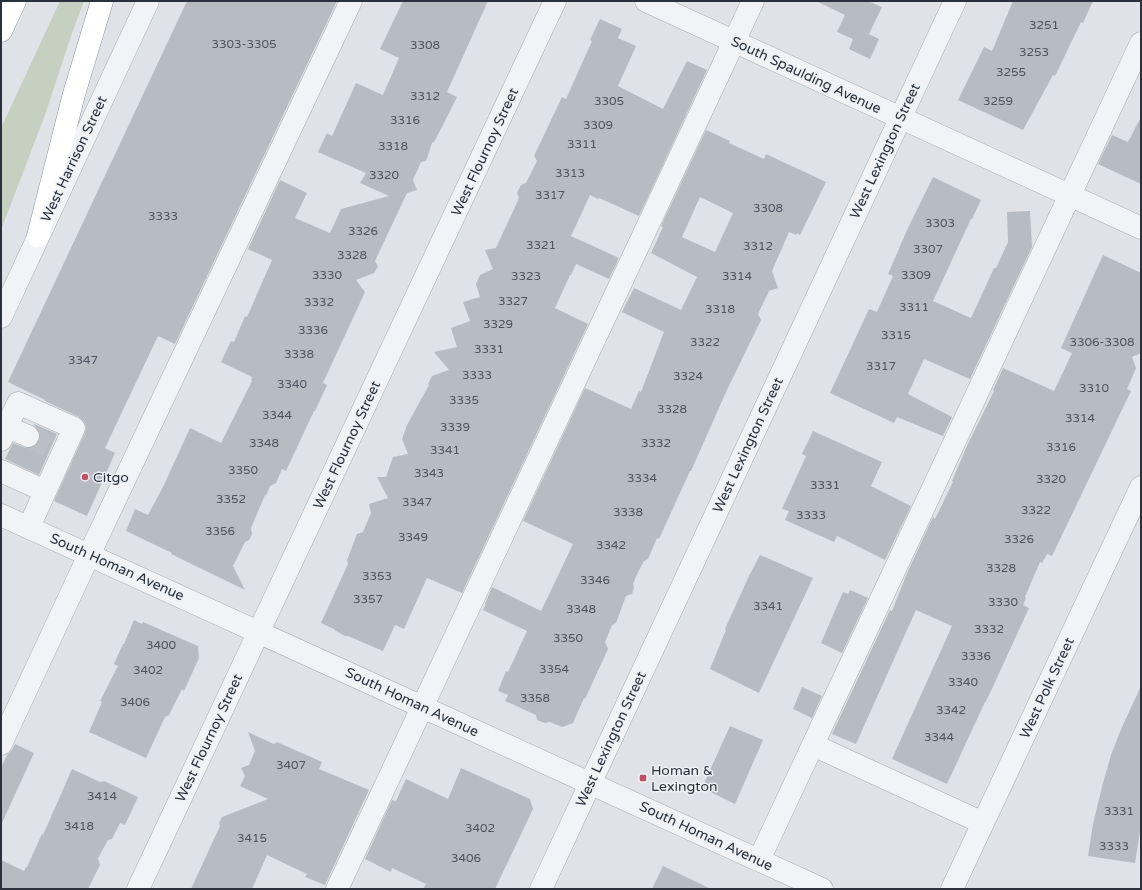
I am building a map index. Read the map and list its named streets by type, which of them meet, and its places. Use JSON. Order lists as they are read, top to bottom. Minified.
{"streets":{"street":["South Spaulding Avenue","West Lexington Street","West Flournoy Street","West Harrison Street","South Homan Avenue","West Polk Street"]},"crossings":[["South Spaulding Avenue","West Lexington Street"],["West Lexington Street","South Homan Avenue"],["West Flournoy Street","South Homan Avenue"]],"places":{"other":["Citgo"],"transit":["Homan & Lexington"]},"house_numbers":["3251","3303-3305","3308","3253","3255","3312","3305","3259","3316","3309","3311","3318","3313","3320","3317","3308","3333","3303","3326","3321","3312","3307","3328","3330","3309","3323","3314","3327","3332","3311","3318","3329","3336","3315","3322","3306-3308","3331","3338","3347","3317","3333","3324","3340","3310","3335","3328","3344","3314","3339","3348","3332","3316","3341","3350","3343","3334","3320","3331","3352","3347","3322","3338","3333","3356","3349","3326","3342","3328","3353","3346","3357","3330","3341","3348","3332","3350","3400","3336","3354","3402","3340","3358","3406","3342","3344","3407","3414","3331","3418","3402","3415","3333","3406"]}
